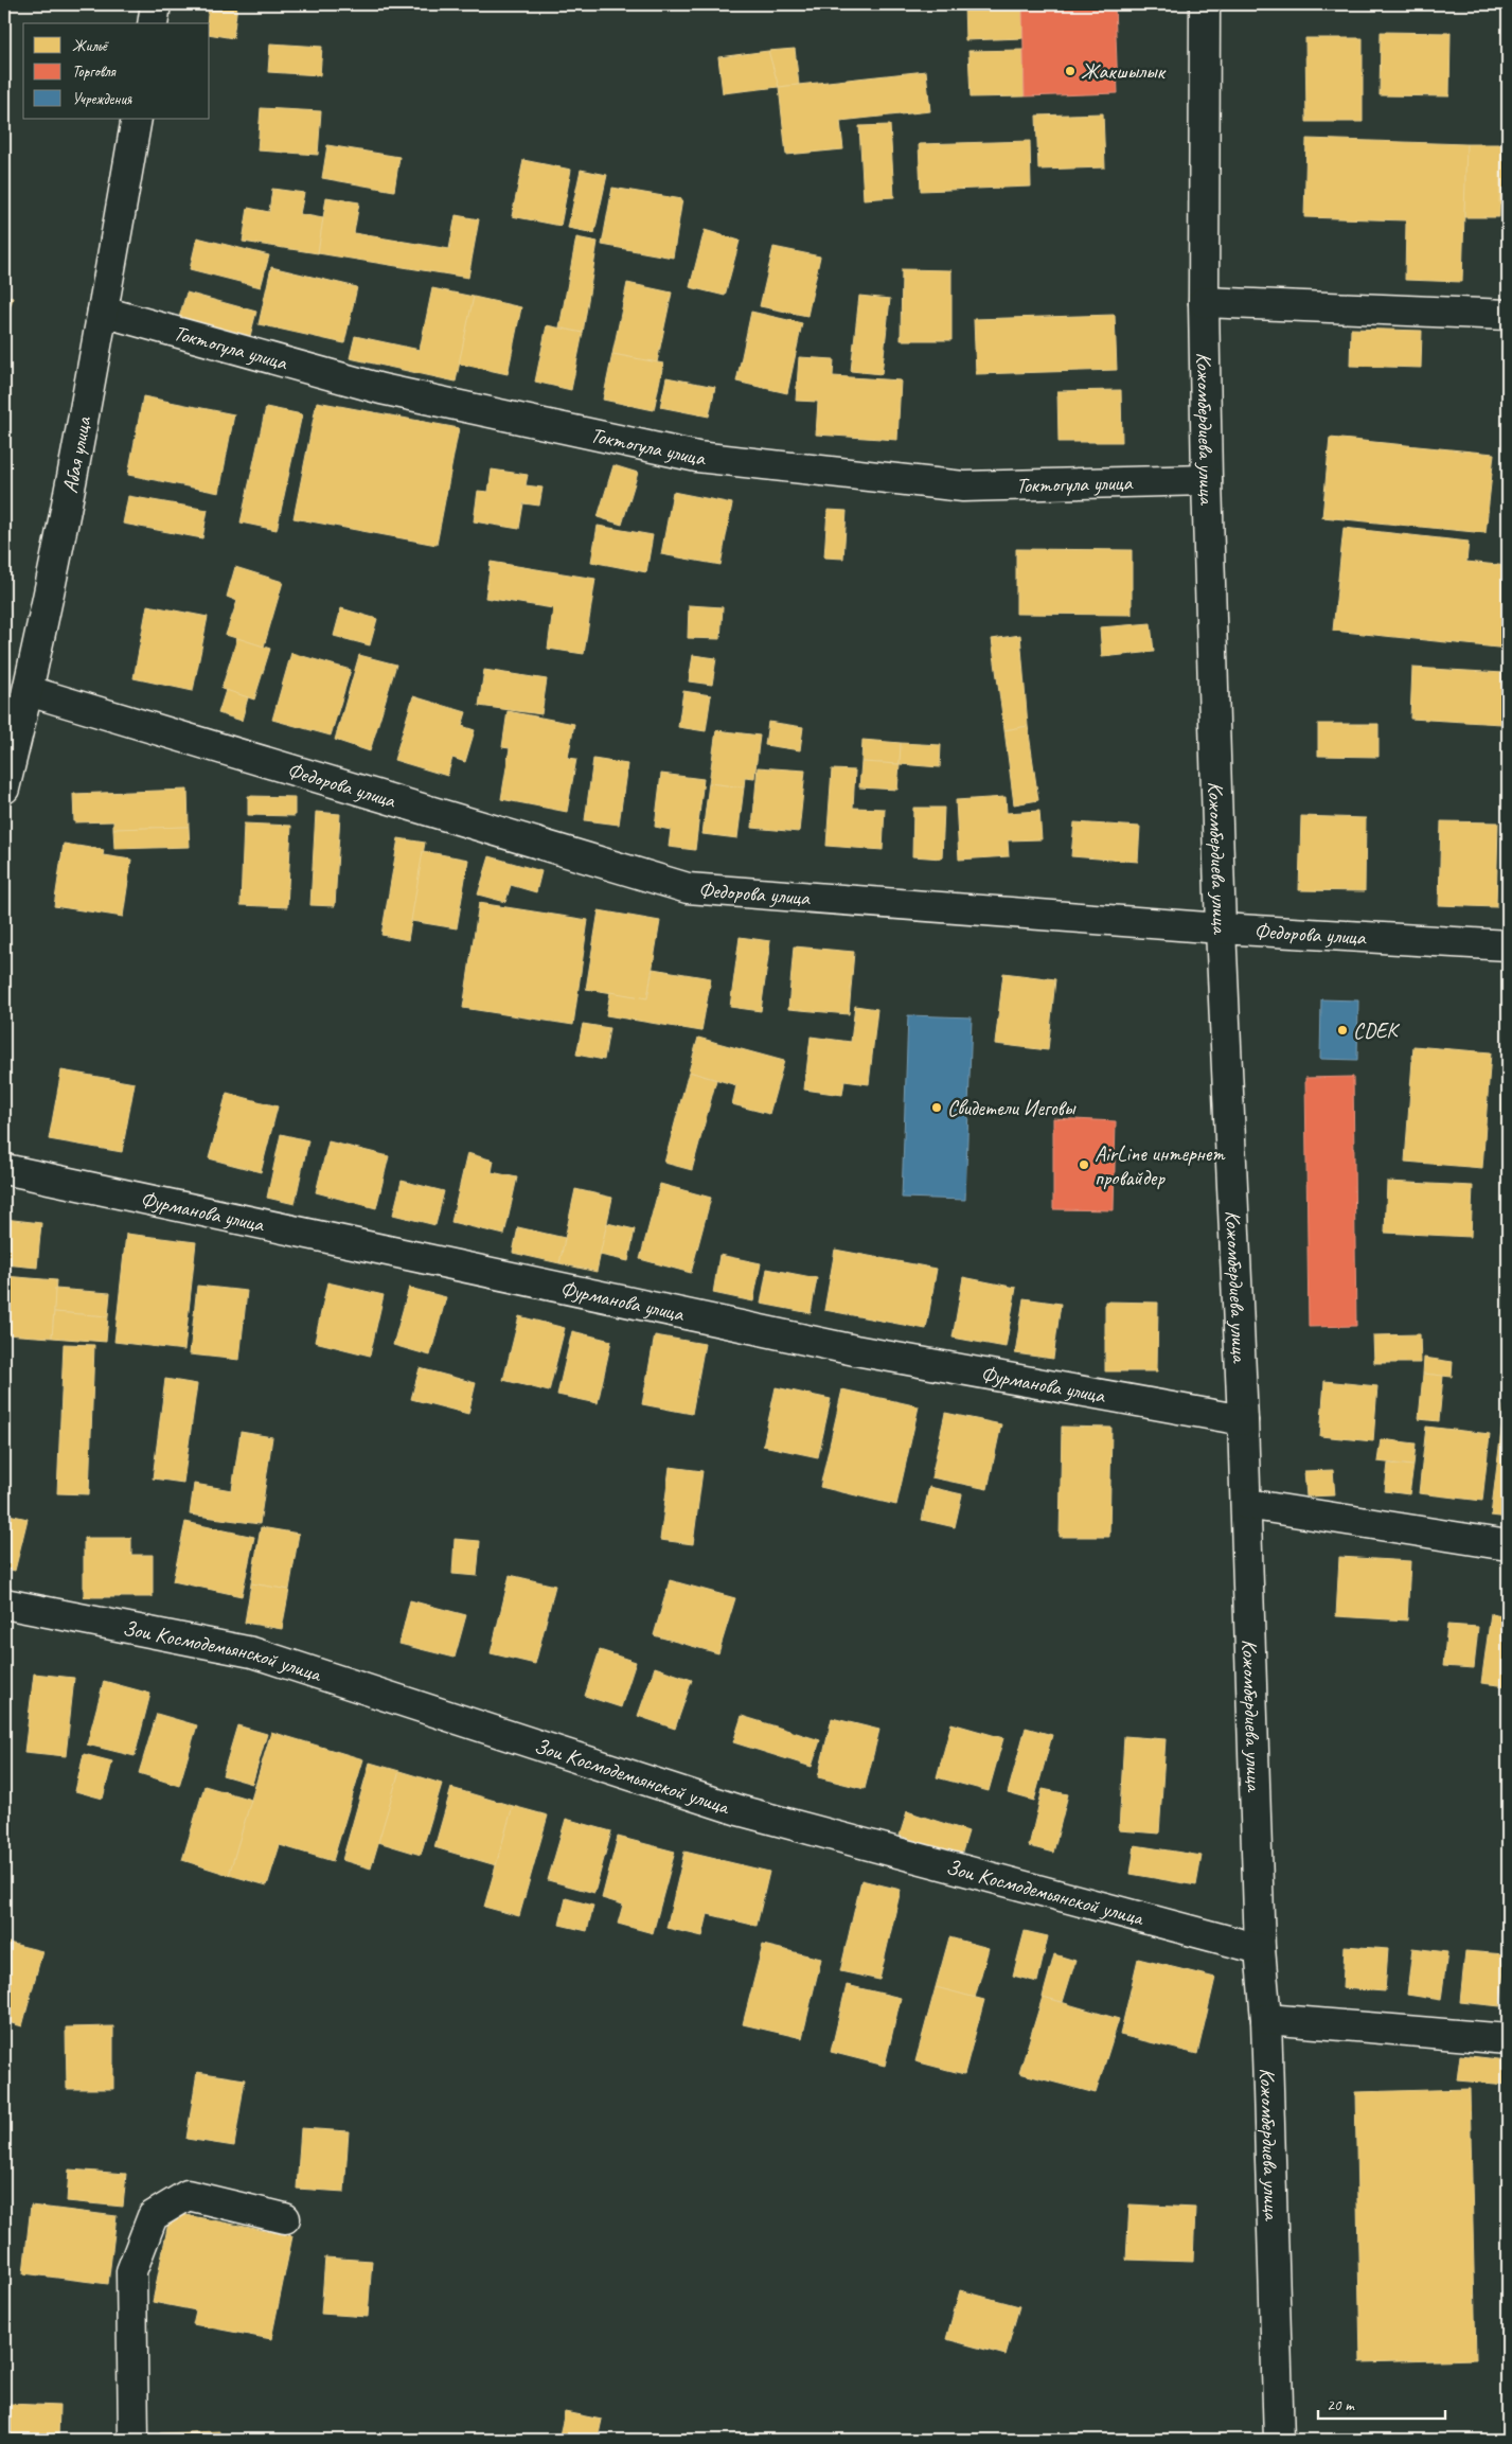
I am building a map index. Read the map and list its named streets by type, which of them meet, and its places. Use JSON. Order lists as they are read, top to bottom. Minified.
{"streets":{"street":["Токтогула улица","Кожомбердиева улица","Абая улица","Федорова улица","Фурманова улица","Зои Космодемьянской улица"]},"crossings":[["Токтогула улица","Кожомбердиева улица"],["Токтогула улица","Абая улица"],["Кожомбердиева улица","Федорова улица"],["Кожомбердиева улица","Фурманова улица"],["Кожомбердиева улица","Зои Космодемьянской улица"],["Абая улица","Федорова улица"]],"places":["Жакшылык","CDEK","Свидетели Иеговы","AirLine интернет провайдер"],"legend":["Жильё","Торговля","Учреждения"],"scale_bar":"20 m"}
